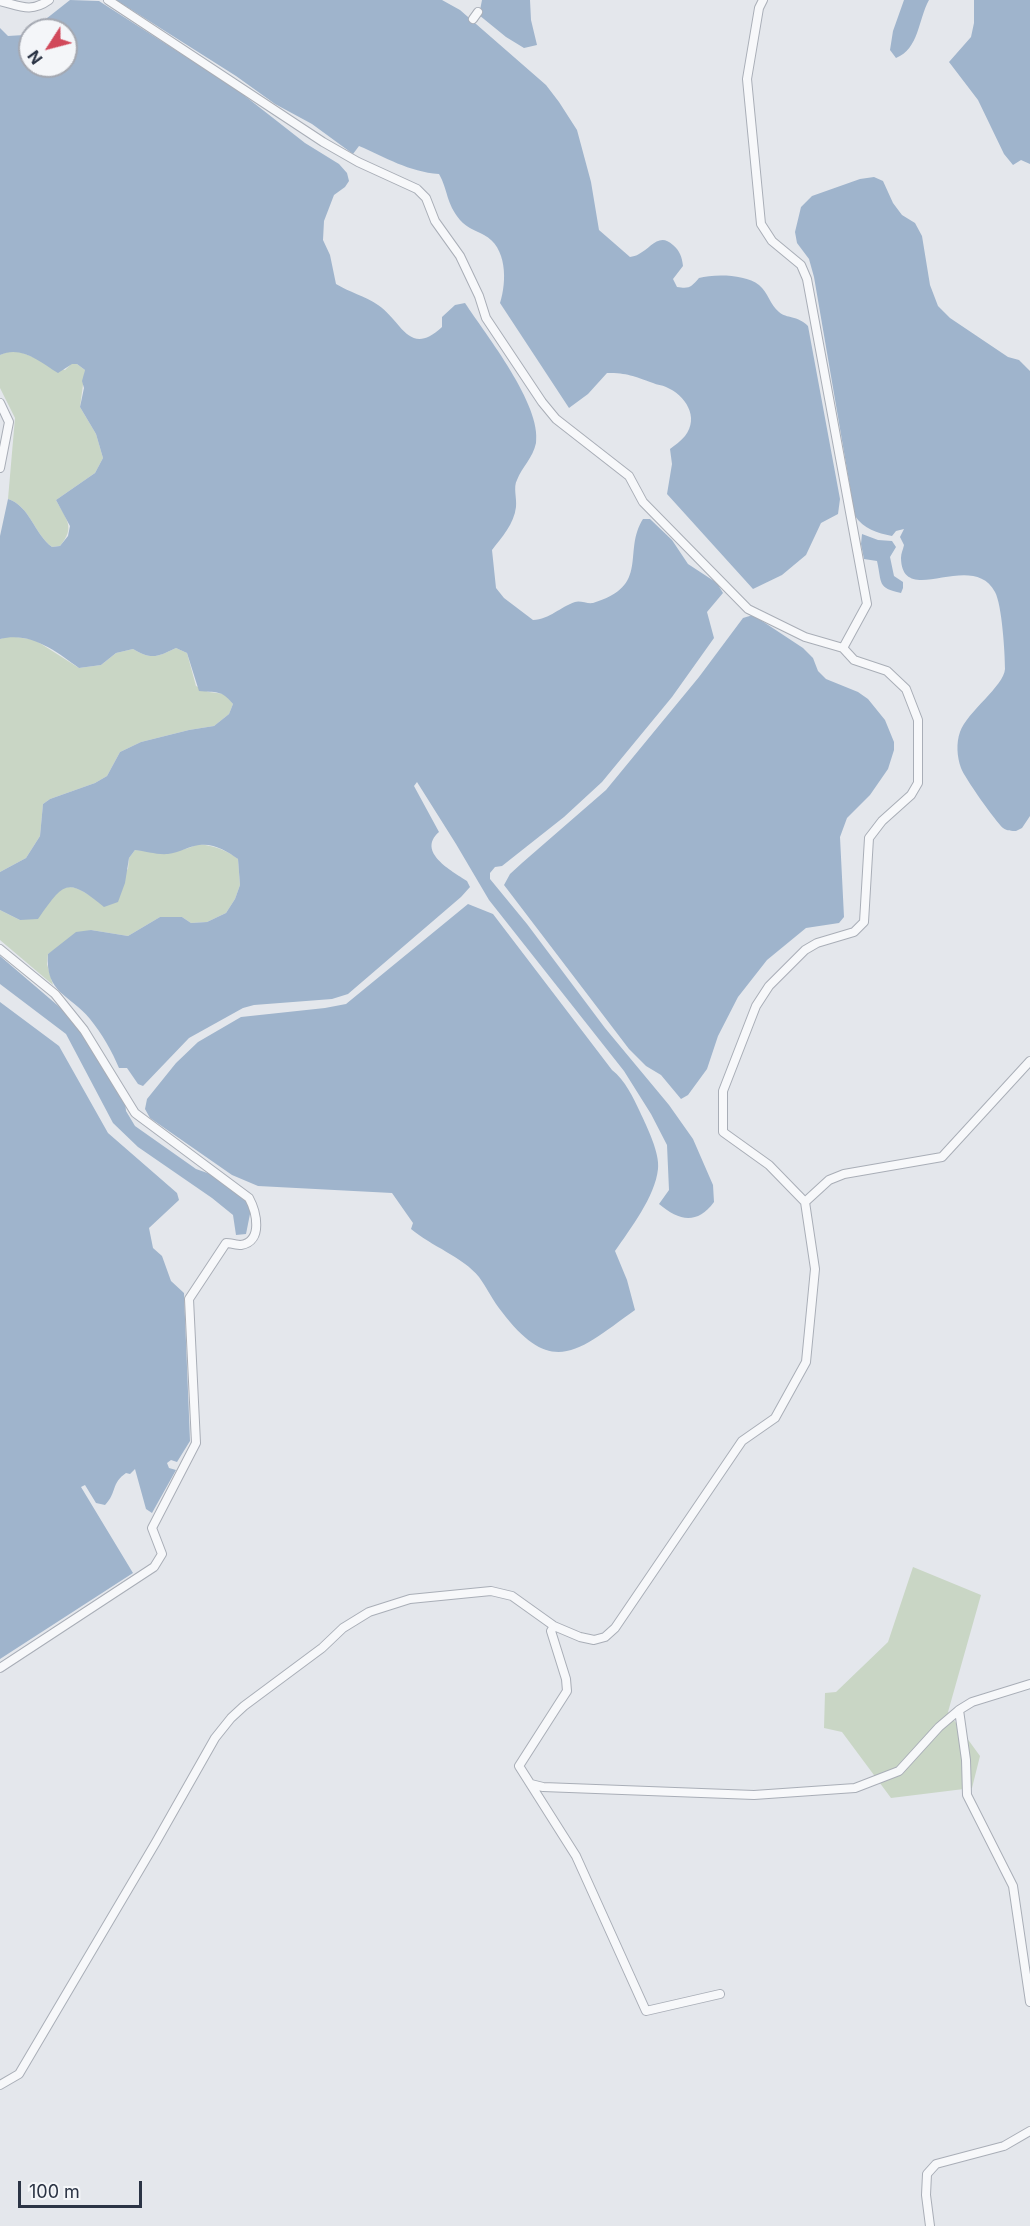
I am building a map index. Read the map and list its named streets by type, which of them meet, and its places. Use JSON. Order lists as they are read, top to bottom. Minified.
{"scale_bar":"100 m","north":"bottom left"}
